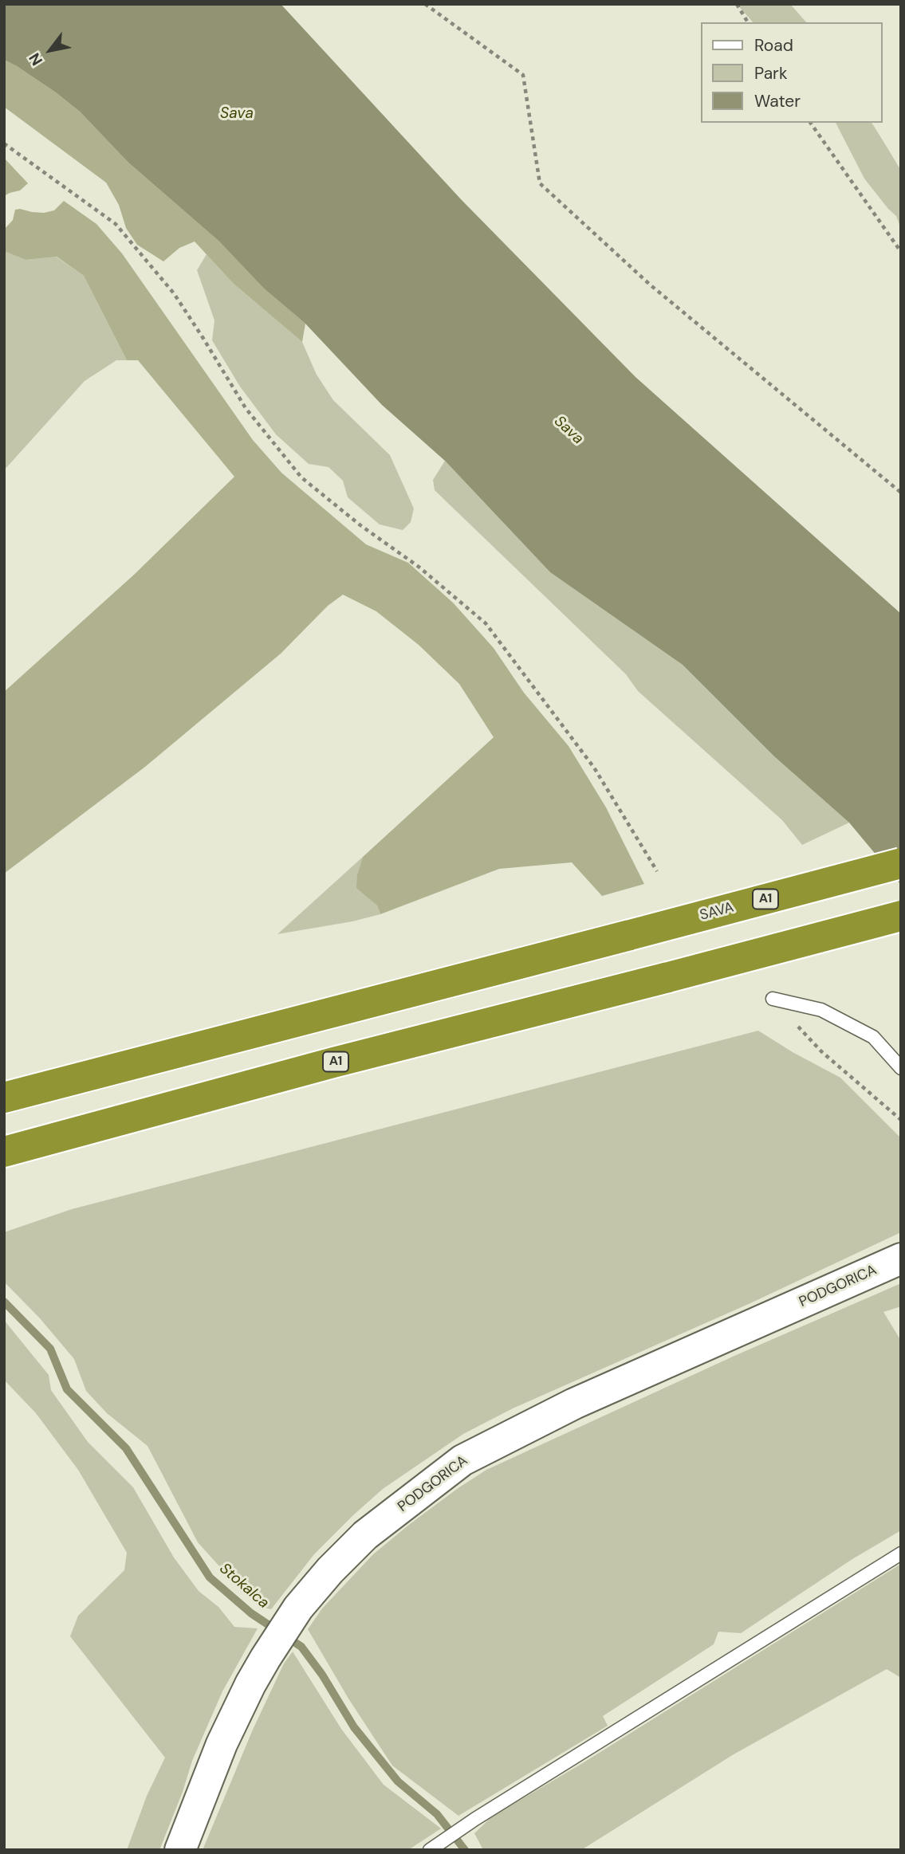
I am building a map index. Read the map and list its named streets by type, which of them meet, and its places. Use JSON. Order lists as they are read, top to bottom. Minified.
{"streets":{"highway":["A1","SAVA"],"main road":["PODGORICA"]},"water":["Sava","Stokalca"],"legend":["Road","Park","Water"],"north":"bottom left"}
